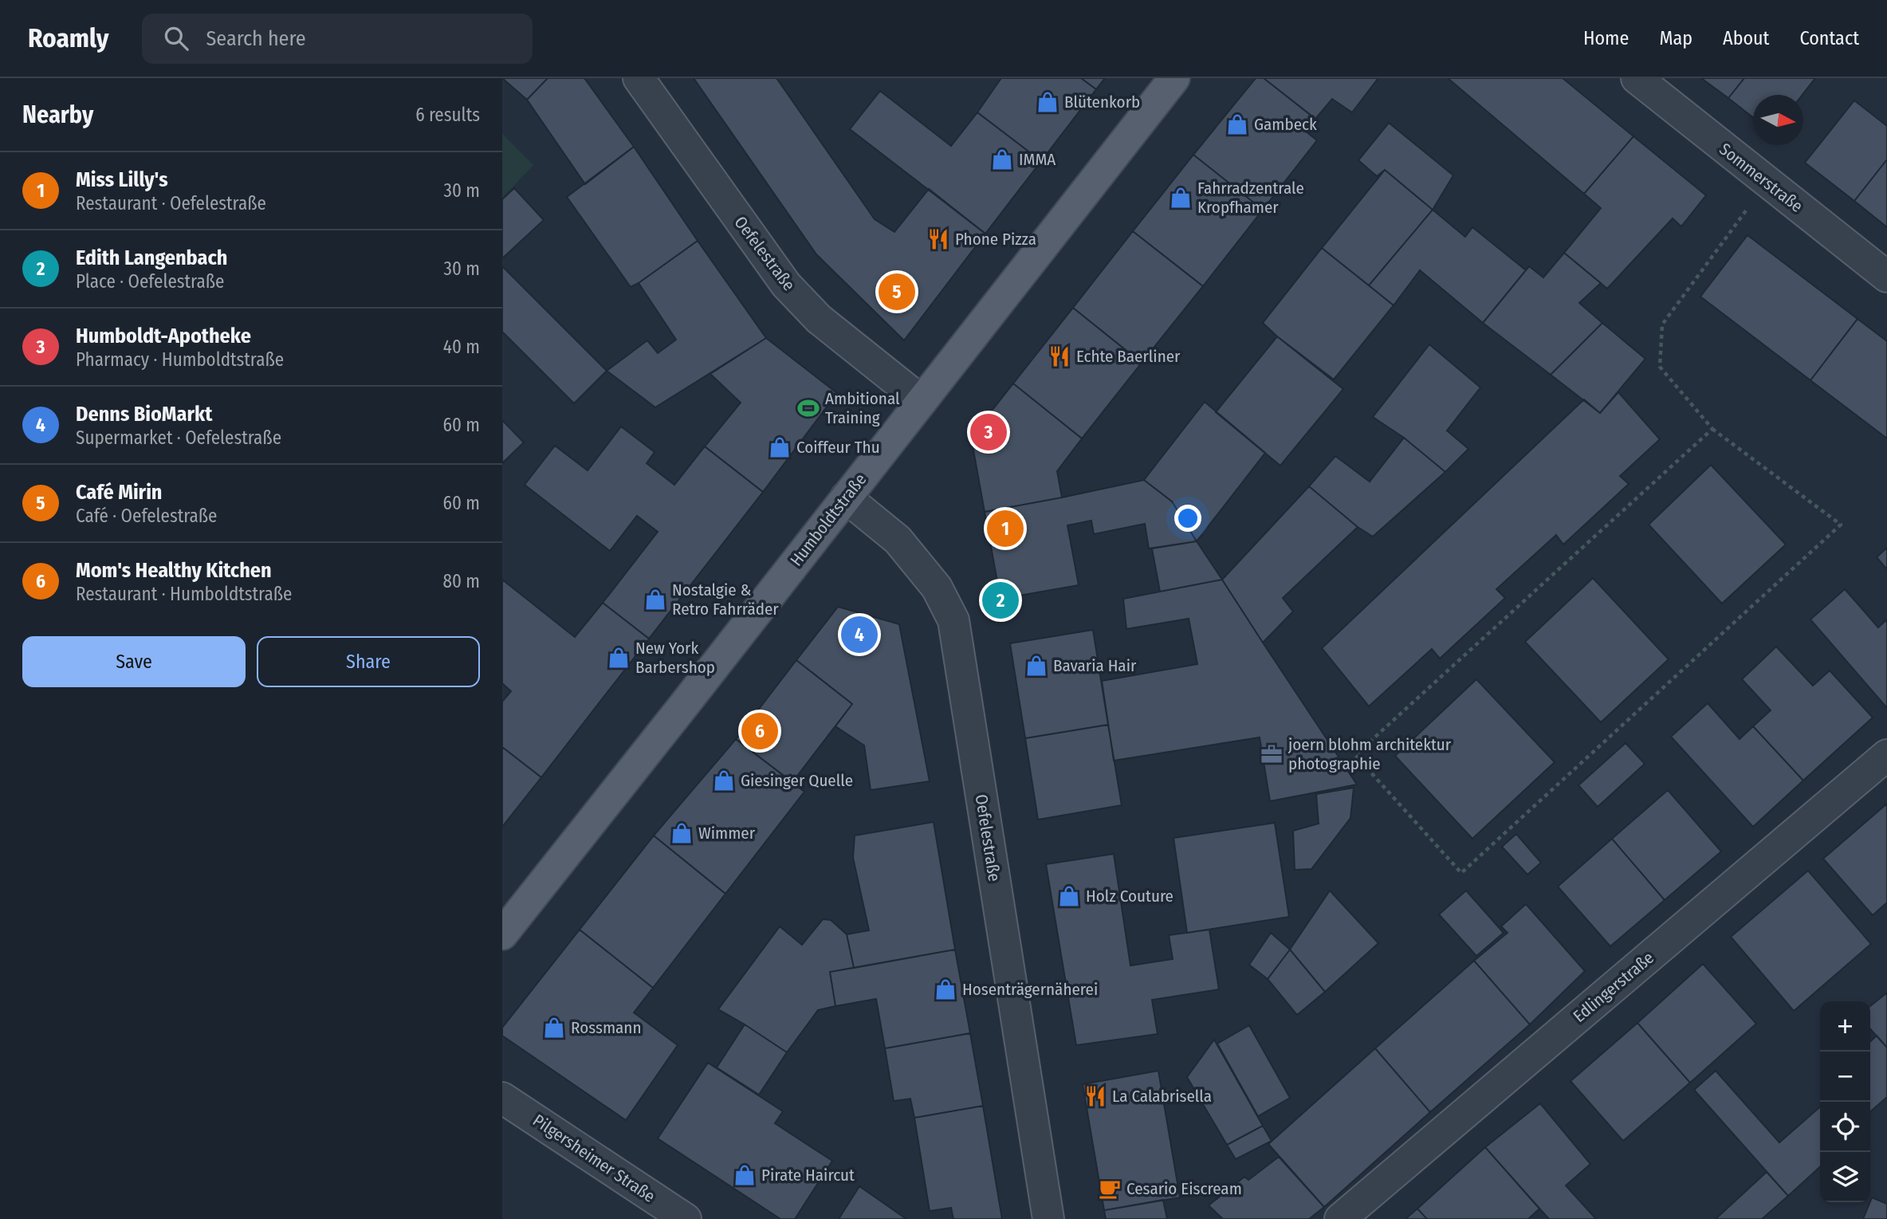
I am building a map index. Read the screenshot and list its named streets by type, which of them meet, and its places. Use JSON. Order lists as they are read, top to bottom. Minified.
{"streets":{"main road":["Humboldtstraße"],"street":["Sommerstraße","Oefelestraße","Edlingerstraße","Pilgersheimer Straße"]},"crossings":[["Oefelestraße","Humboldtstraße"]],"places":{"shop":["Blütenkorb","Gambeck","IMMA","Fahrradzentrale Kropfhamer","Coiffeur Thu","Nostalgie & Retro Fahrräder","New York Barbershop","Bavaria Hair","Giesinger Quelle","Wimmer","Holz Couture","Hosenträgernäherei","Rossmann","Pirate Haircut"],"restaurant":["Phone Pizza","Echte Baerliner","La Calabrisella"],"sports":["Ambitional Training"],"office":["joern blohm architektur photographie"],"cafe":["Cesario Eiscream"]},"north":"right","page":{"header":"Roamly","search":"Search here","nav":["Home","Map","About","Contact"],"heading":["Nearby","6 results"],"list":[{"mark":"1","name":"Miss Lilly's","note":"Restaurant · Oefelestraße","value":"30 m"},{"mark":"2","name":"Edith Langenbach","note":"Place · Oefelestraße","value":"30 m"},{"mark":"3","name":"Humboldt-Apotheke","note":"Pharmacy · Humboldtstraße","value":"40 m"},{"mark":"4","name":"Denns BioMarkt","note":"Supermarket · Oefelestraße","value":"60 m"},{"mark":"5","name":"Café Mirin","note":"Café · Oefelestraße","value":"60 m"},{"mark":"6","name":"Mom's Healthy Kitchen","note":"Restaurant · Humboldtstraße","value":"80 m"}],"pins":["5","3","1","2","4","6"],"buttons":["Save","Share"],"map_buttons":["+","−"]}}
